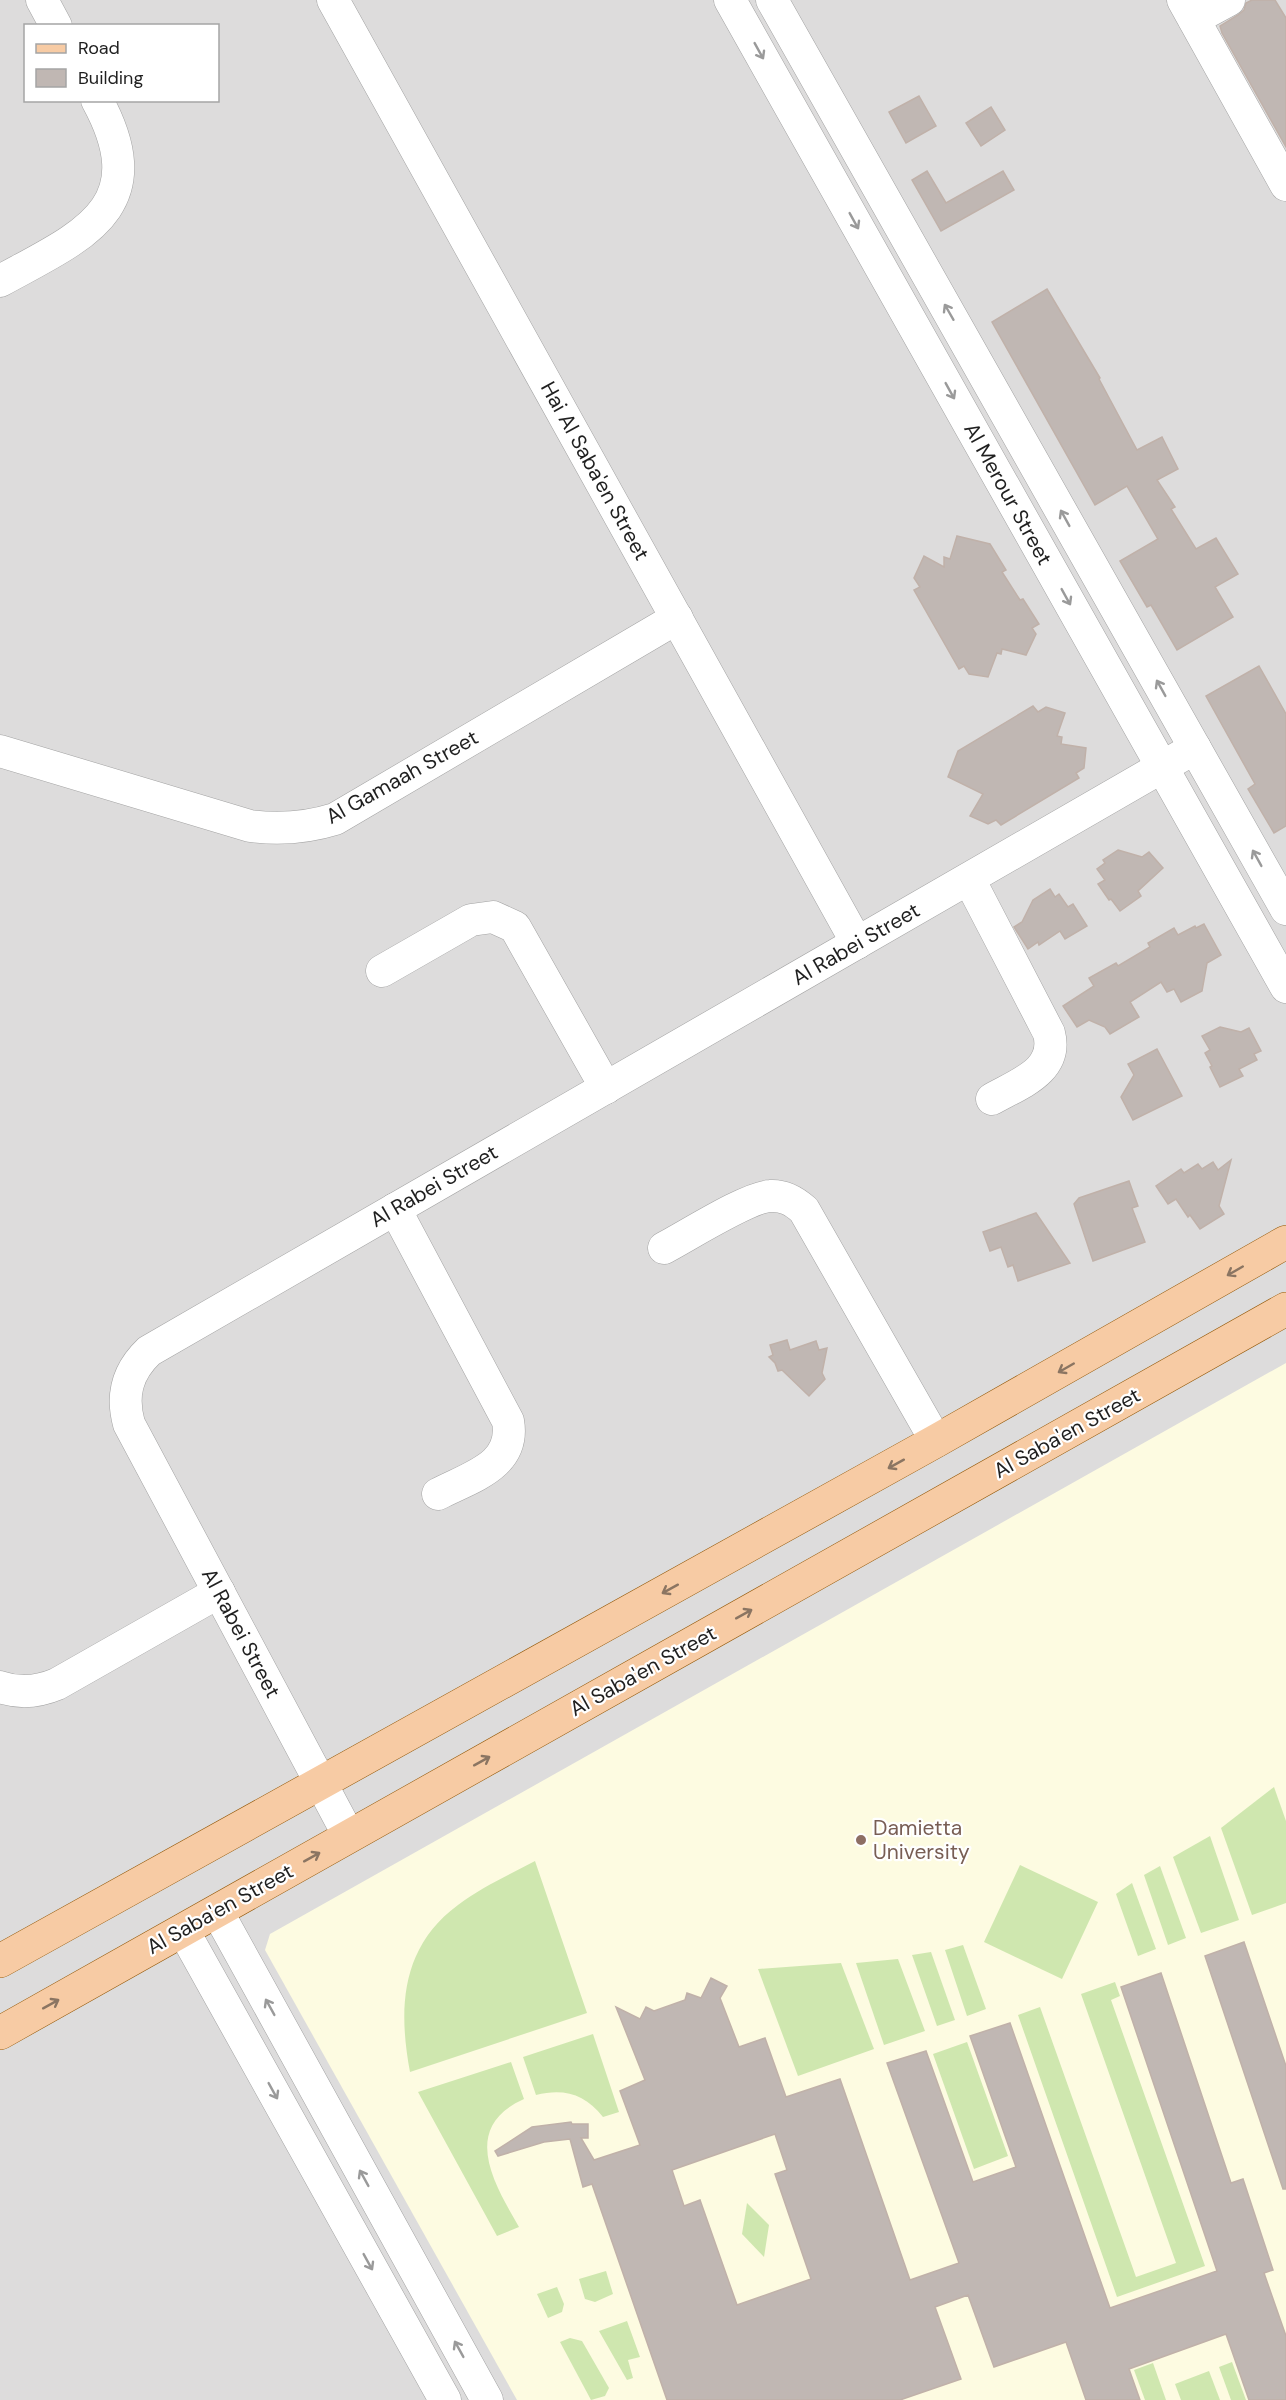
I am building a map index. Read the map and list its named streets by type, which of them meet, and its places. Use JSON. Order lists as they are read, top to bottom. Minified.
{"streets":{"main road":["Al Saba'en Street"],"street":["Hai Al Saba'en Street","Al Merour Street","Al Gamaah Street","Al Rabei Street"]},"crossings":[["Hai Al Saba'en Street","Al Gamaah Street"],["Hai Al Saba'en Street","Al Rabei Street"],["Al Merour Street","Al Rabei Street"],["Al Rabei Street","Al Saba'en Street"]],"places":["Damietta University"],"legend":["Road","Building"]}
